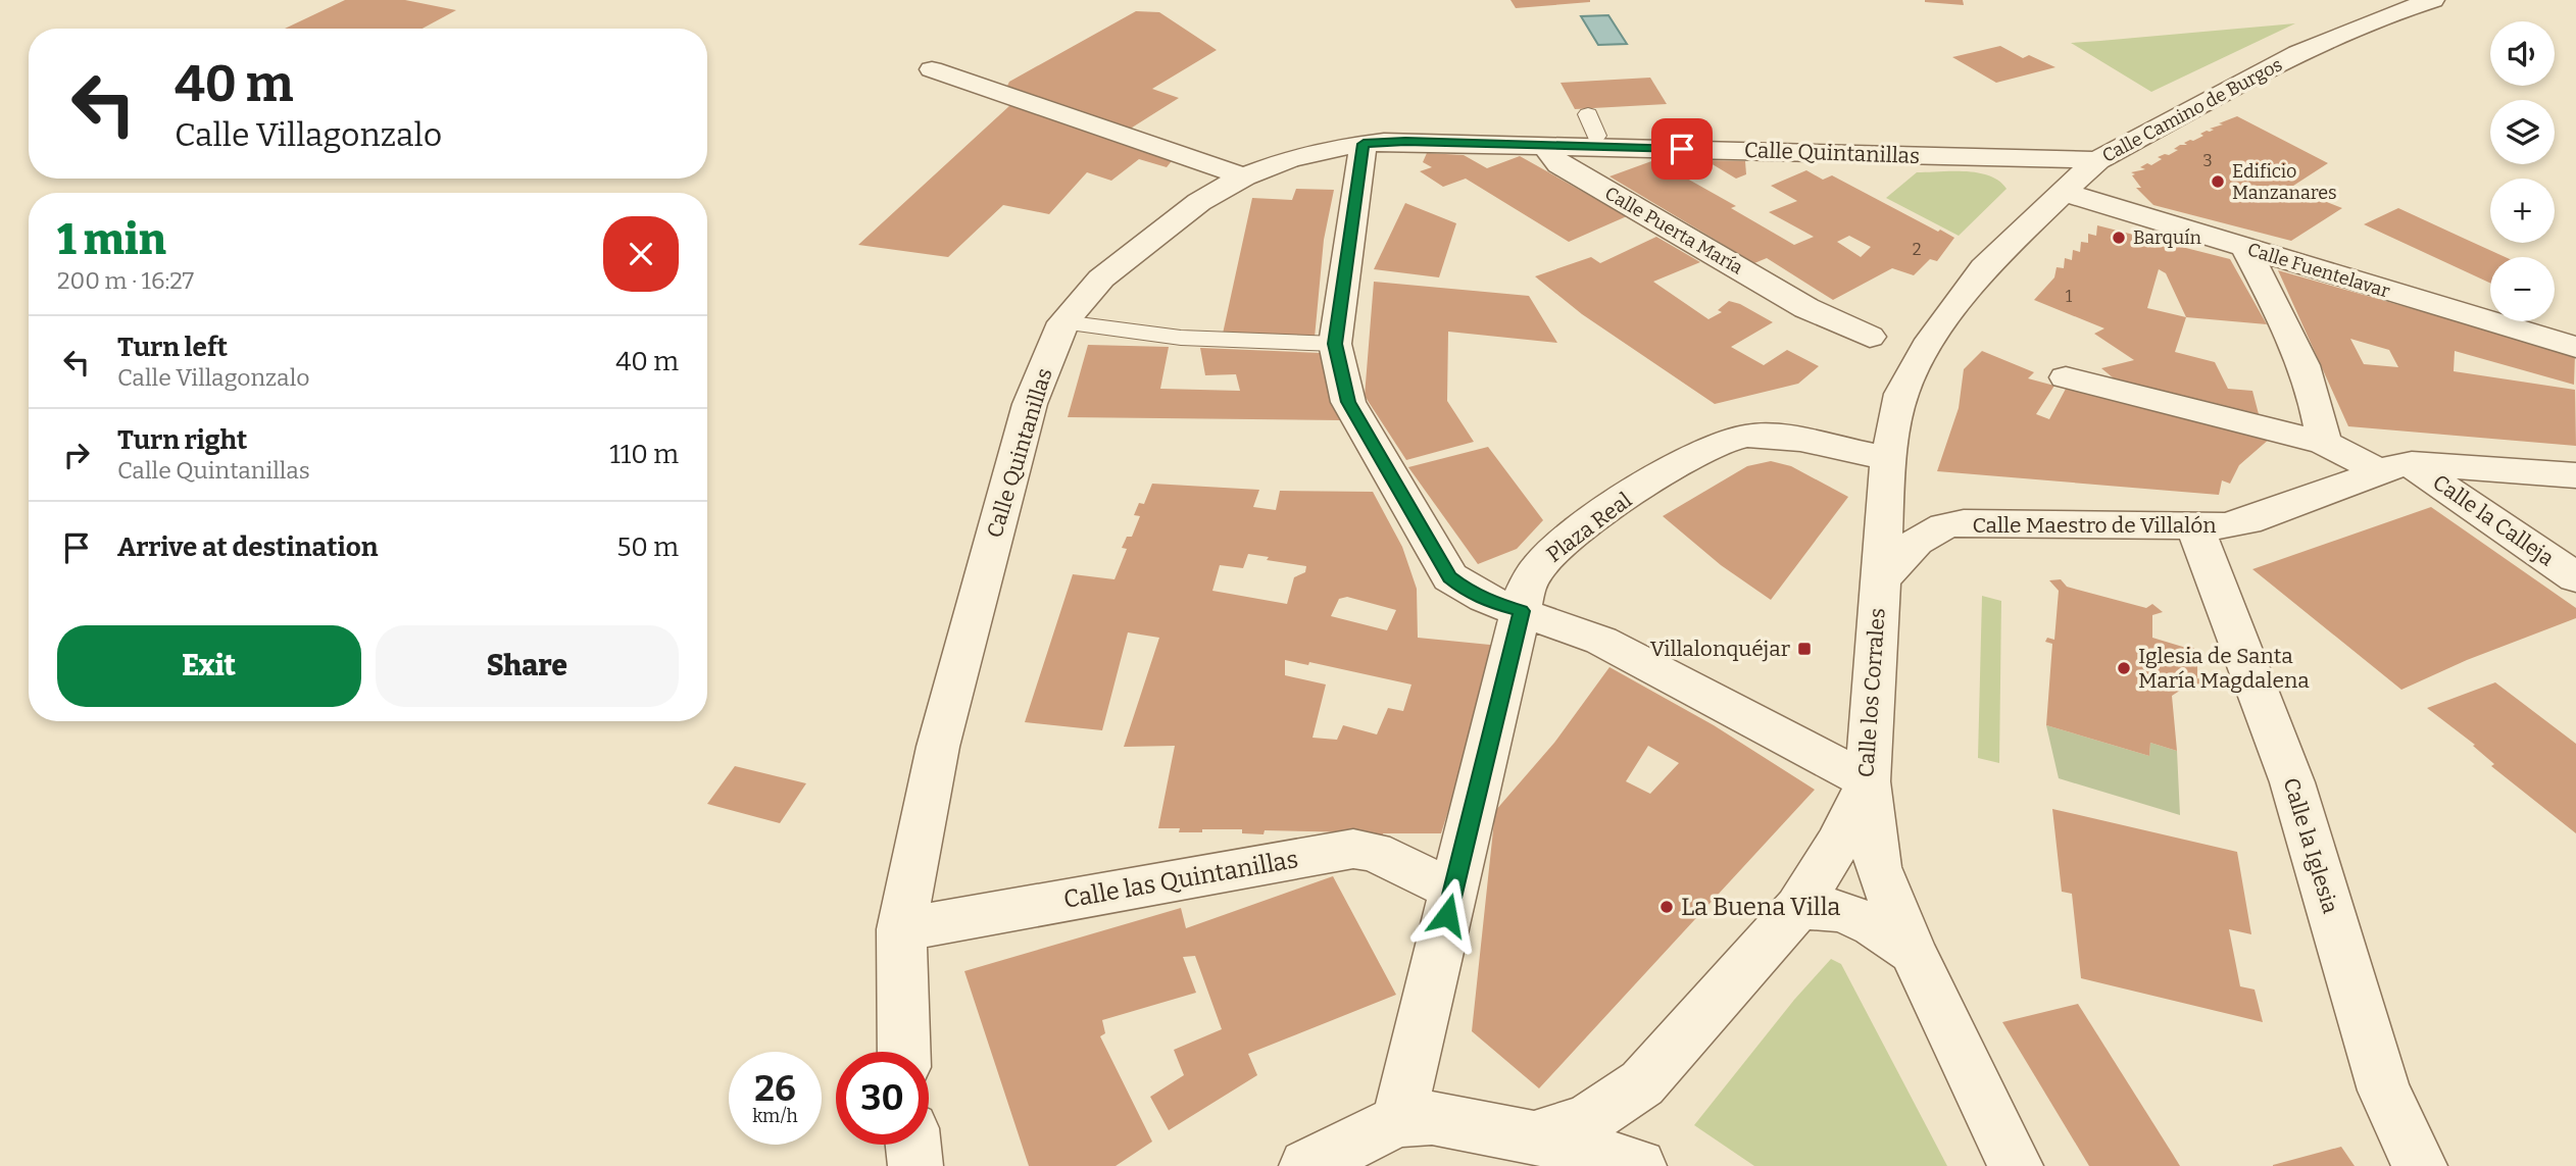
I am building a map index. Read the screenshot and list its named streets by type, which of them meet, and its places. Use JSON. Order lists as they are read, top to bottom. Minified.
{"streets":{"street":["Calle Camino de Burgos","Calle Quintanillas","Calle Puerta María","Calle Fuentelavar","Calle la Calleja","Calle Maestro de Villalón","Plaza Real","Calle los Corrales","Calle la Iglesia","Calle las Quintanillas"]},"crossings":[["Calle Camino de Burgos","Calle Quintanillas"],["Calle Camino de Burgos","Calle Fuentelavar"],["Calle Camino de Burgos","Plaza Real"],["Calle Camino de Burgos","Calle los Corrales"],["Calle Quintanillas","Calle Puerta María"],["Calle Quintanillas","Calle las Quintanillas"],["Calle la Calleja","Calle Maestro de Villalón"],["Calle Maestro de Villalón","Calle los Corrales"],["Calle Maestro de Villalón","Calle la Iglesia"],["Plaza Real","Calle los Corrales"],["Plaza Real","Calle las Quintanillas"]],"places":{"other":["Edificio Manzanares","Barquín","Iglesia de Santa María Magdalena","La Buena Villa"],"transit":["Villalonquéjar"]},"house_numbers":["3","2","1"],"page":{"map_buttons":["+","−"],"turn":["40 m","Calle Villagonzalo"],"heading":["1 min","200 m · 16:27"],"list":[{"name":"Turn left","note":"Calle Villagonzalo","value":"40 m"},{"name":"Turn right","note":"Calle Quintanillas","value":"110 m"},{"name":"Arrive at destination","value":"50 m"}],"buttons":["Exit","Share"],"speed":"26 km/h","limit":"30"}}
